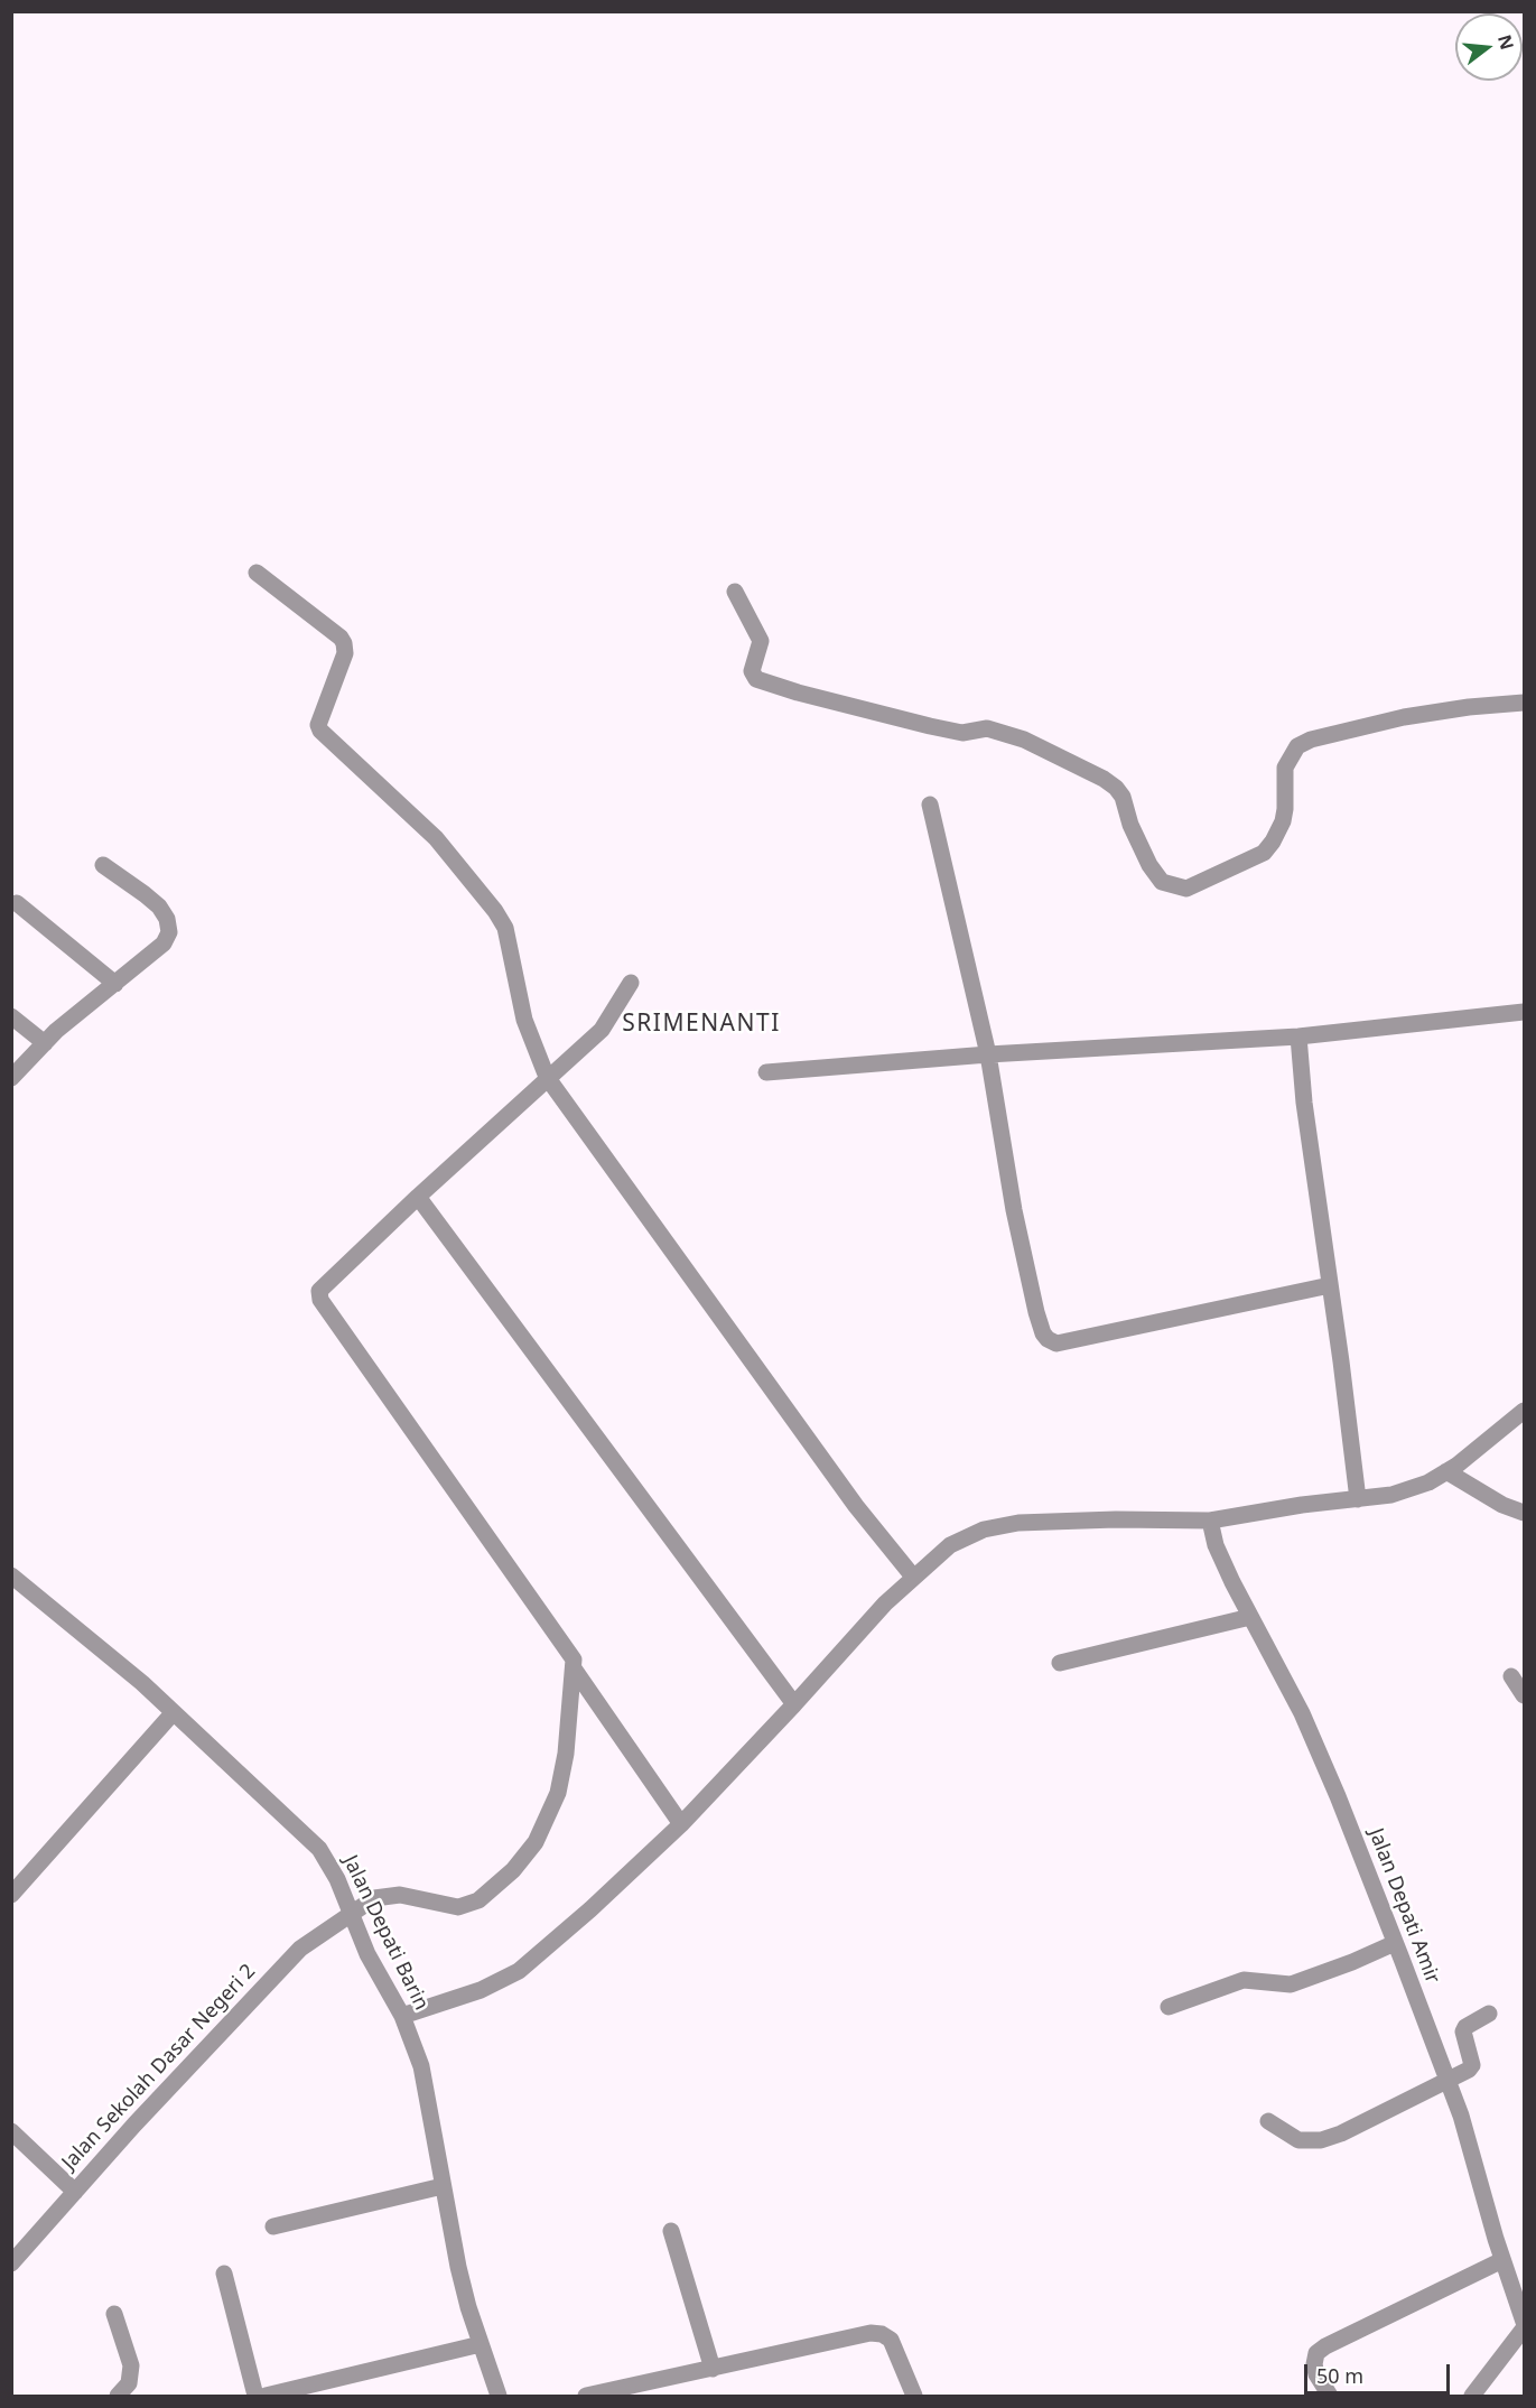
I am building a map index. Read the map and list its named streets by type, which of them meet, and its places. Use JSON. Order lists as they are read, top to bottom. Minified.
{"streets":{"street":["Jalan Depati Amir","Jalan Depati Barin","Jalan Sekolah Dasar Negeri 2"]},"crossings":[["Jalan Depati Barin","Jalan Sekolah Dasar Negeri 2"]],"districts":["SRIMENANTI"],"scale_bar":"50 m","north":"right"}
